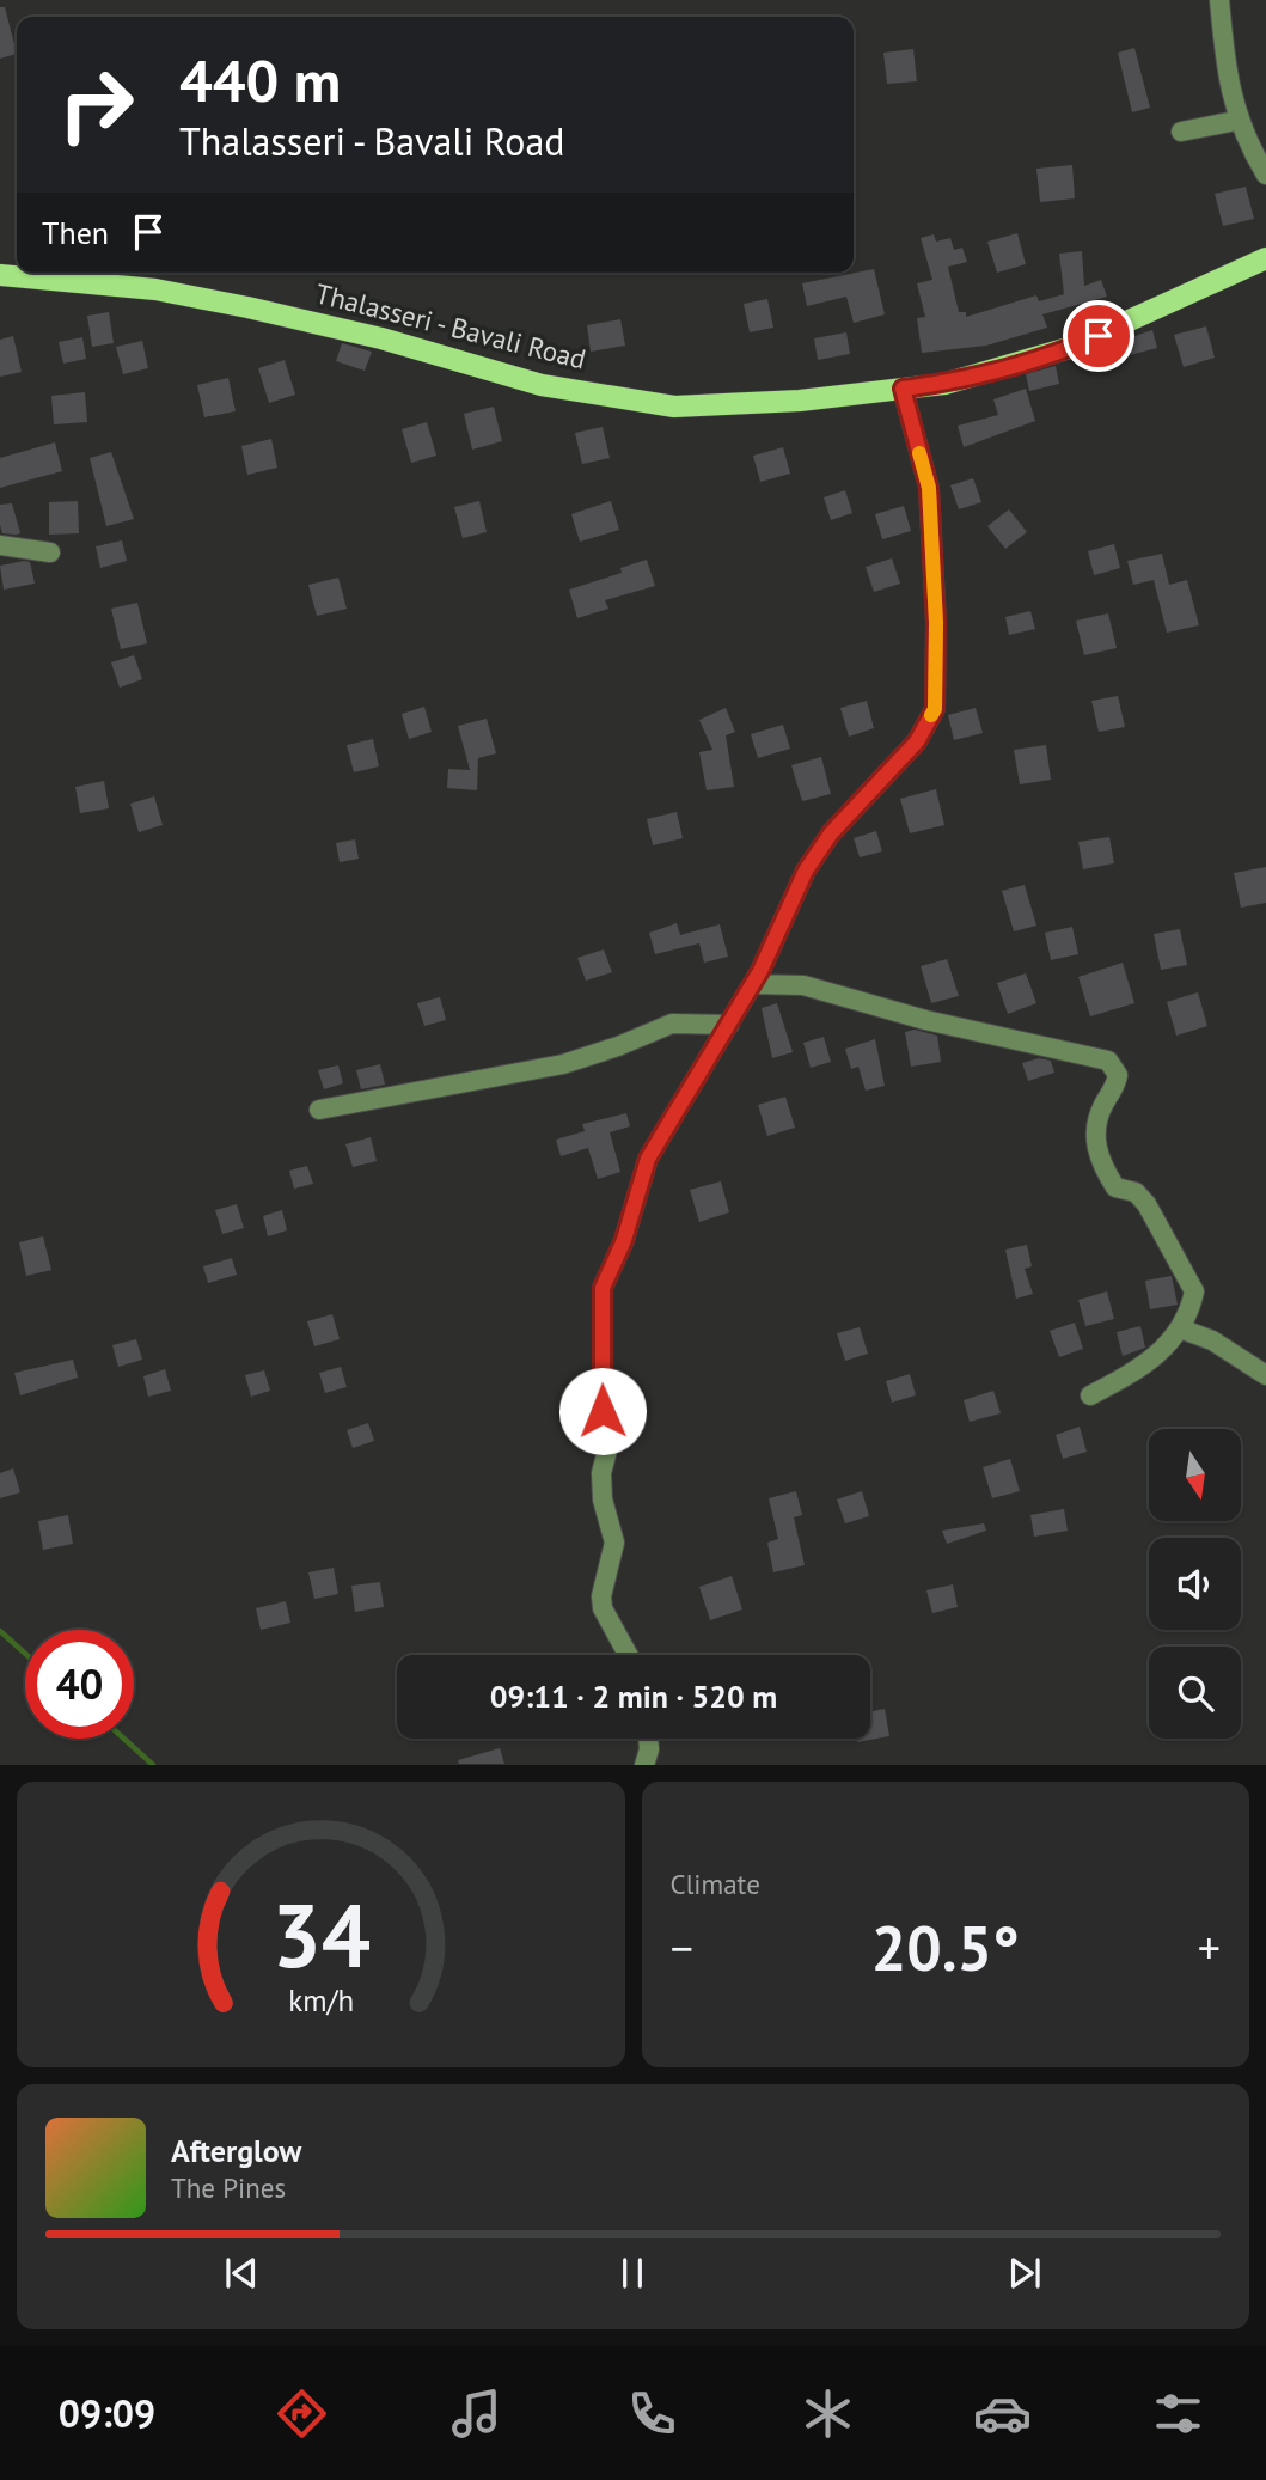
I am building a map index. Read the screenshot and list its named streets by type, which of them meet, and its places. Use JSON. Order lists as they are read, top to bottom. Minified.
{"streets":{"main road":["Thalasseri - Bavali Road"]},"north":"bottom","page":{"turn":["440 m","Thalasseri - Bavali Road"],"then":"Then","limit":"40","trip":"09:11 · 2 min · 520 m","tile":"Climate","heat":["−","20.5°","+"],"song":["Afterglow","The Pines"],"tabs":"09:09","gauge":["34","km/h"]}}
